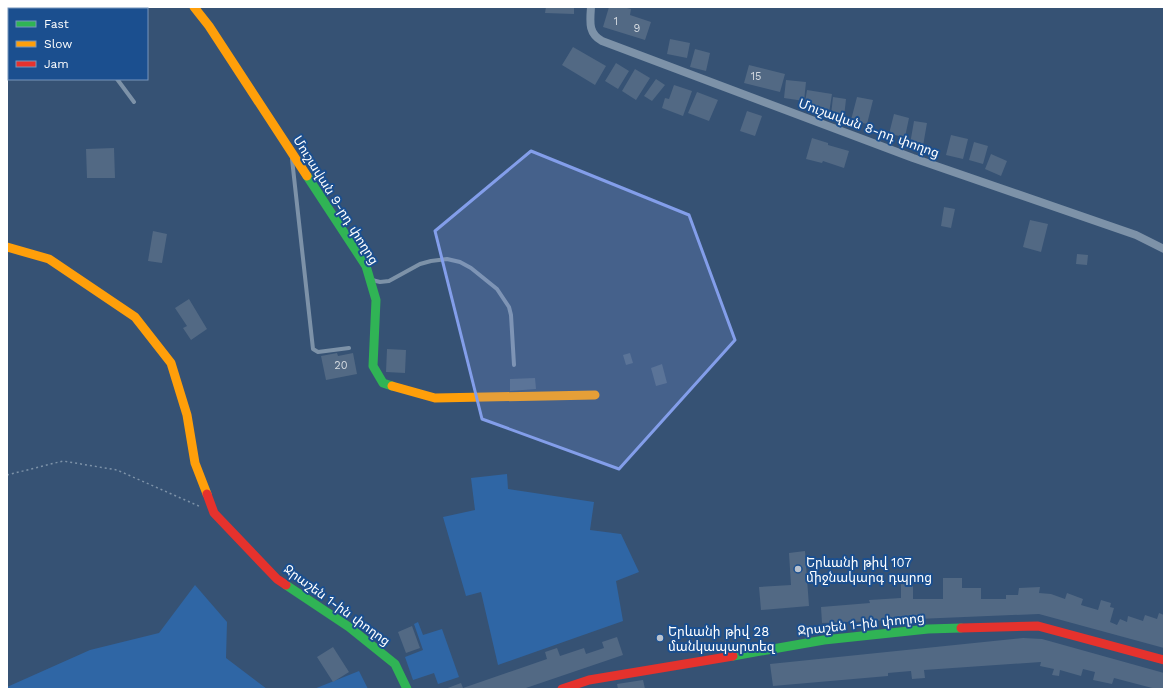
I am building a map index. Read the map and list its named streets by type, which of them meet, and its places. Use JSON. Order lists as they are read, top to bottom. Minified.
{"streets":{"street":["Մուշավան 8-րդ փողոց","Մուշավան 9-րդ փողոց","Ջրաշեն 1-ին փողոց"]},"places":["Երևանի թիվ 107 միջնակարգ դպրոց","Երևանի թիվ 28 մանկապարտեզ"],"house_numbers":["1","9","15","20"],"legend":["Fast","Slow","Jam"]}
